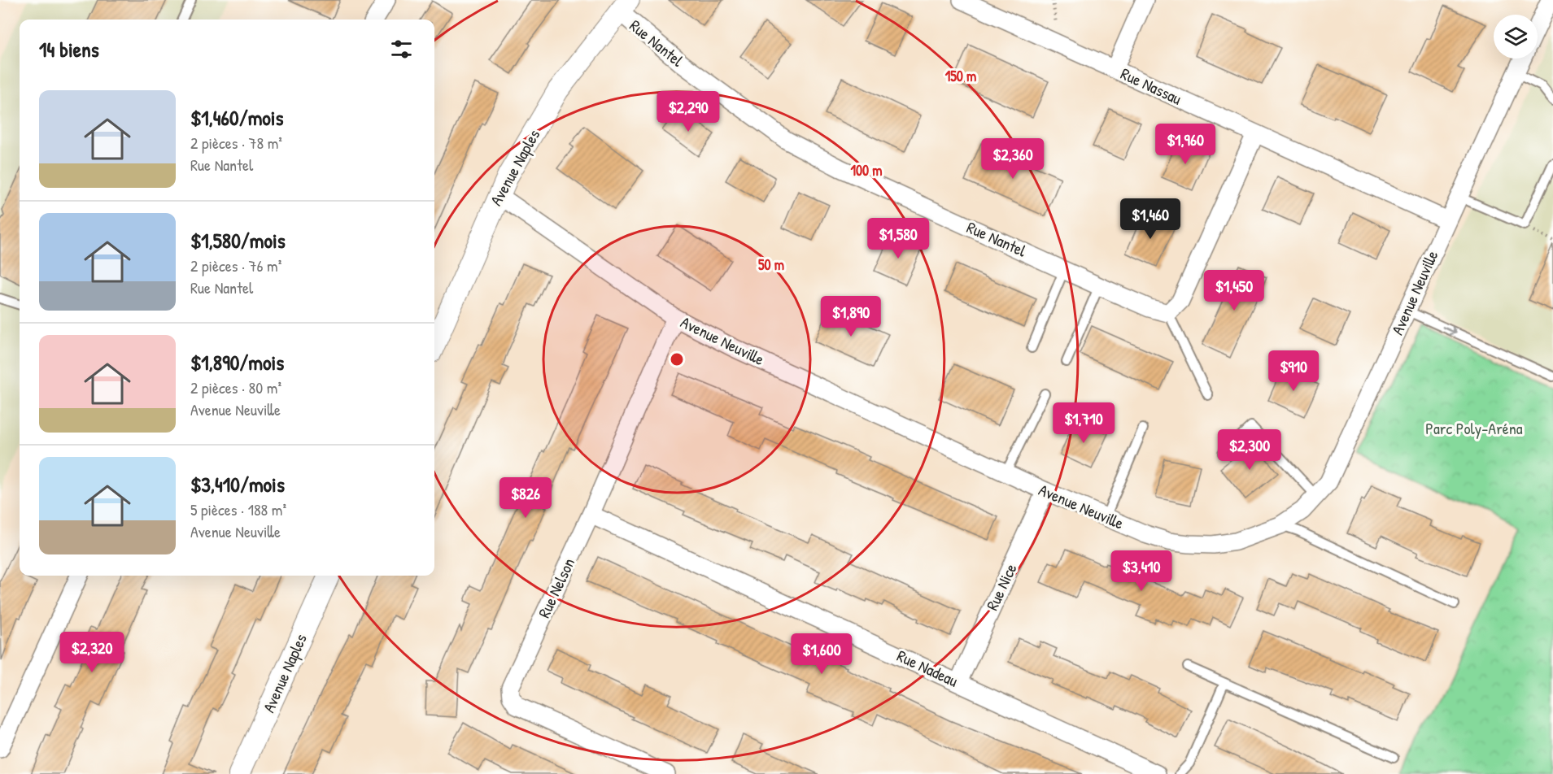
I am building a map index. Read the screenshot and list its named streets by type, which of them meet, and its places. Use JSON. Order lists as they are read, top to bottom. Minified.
{"streets":{"street":["Rue Nantel","Rue Nassau","Avenue Naples","Avenue Neuville","Rue Nice","Rue Nelson","Rue Nadeau"]},"crossings":[["Rue Nantel","Avenue Naples"],["Rue Nassau","Avenue Neuville"],["Avenue Naples","Avenue Neuville"],["Avenue Neuville","Rue Nice"],["Avenue Neuville","Rue Nelson"],["Rue Nice","Rue Nadeau"],["Rue Nelson","Rue Nadeau"]],"parks":["Parc Poly-Aréna"],"page":{"heading":"14 biens","list":[{"name":"$1,460/mois","note":"2 pièces · 78 m² · Rue Nantel"},{"name":"$1,580/mois","note":"2 pièces · 76 m² · Rue Nantel"},{"name":"$1,890/mois","note":"2 pièces · 80 m² · Avenue Neuville"},{"name":"$3,410/mois","note":"5 pièces · 188 m² · Avenue Neuville"}],"price":["$2,290","$1,960","$2,360","$1,460","$1,580","$1,450","$1,890","$910","$1,710","$2,300","$826","$3,410","$2,320","$1,600"]},"rings":["150 m","100 m","50 m"]}
